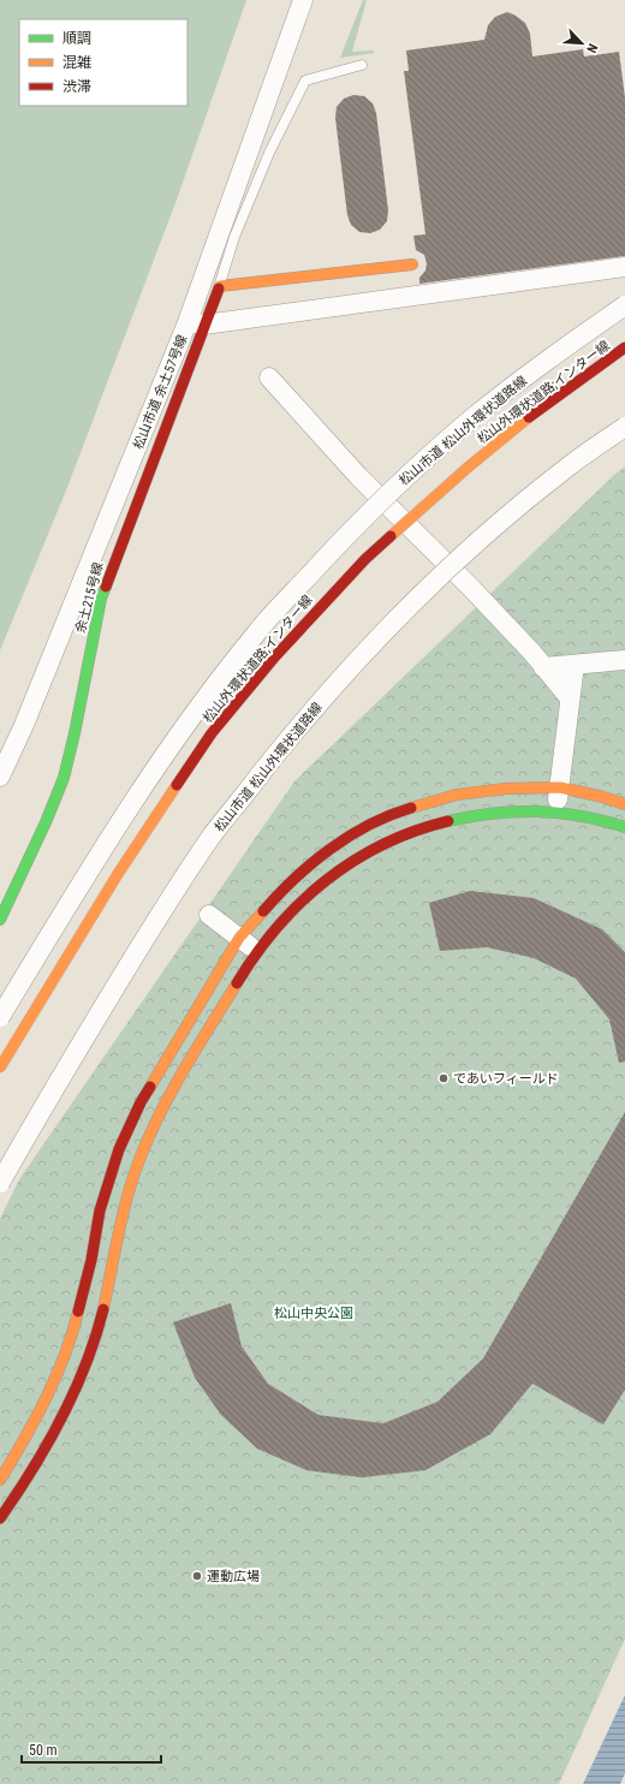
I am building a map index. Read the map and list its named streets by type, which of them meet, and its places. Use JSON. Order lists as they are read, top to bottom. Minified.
{"streets":{"main road":["松山外環状道路;インター線","余土215号線"],"street":["松山市道 余土57号線","松山市道 松山外環状道路線"]},"crossings":[["松山市道 余土57号線","余土215号線"]],"parks":["松山中央公園"],"places":["であいフィールド","運動広場"],"legend":["順調","混雑","渋滞"],"scale_bar":"50 m","north":"bottom right"}
